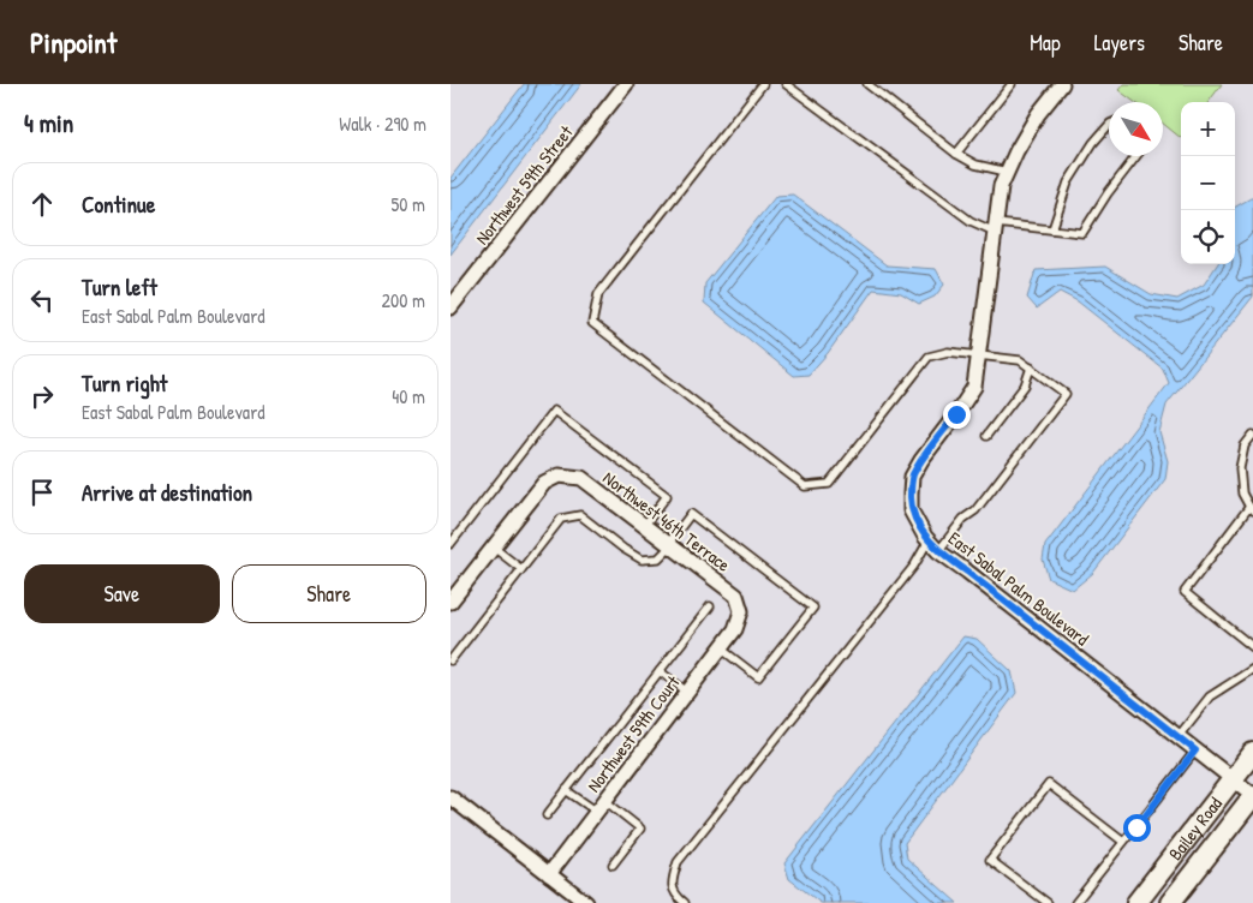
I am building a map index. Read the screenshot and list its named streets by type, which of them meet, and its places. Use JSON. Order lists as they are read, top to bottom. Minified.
{"streets":{"street":["Northwest 59th Street","Northwest 46th Terrace","East Sabal Palm Boulevard","Northwest 59th Court","Bailey Road"]},"crossings":[["Northwest 46th Terrace","Northwest 59th Court"],["East Sabal Palm Boulevard","Bailey Road"]],"north":"bottom right","page":{"header":"Pinpoint","nav":["Map","Layers","Share"],"heading":["4 min","Walk · 290 m"],"map_buttons":["+","−"],"list":[["Continue","50 m"],["Turn left","East Sabal Palm Boulevard","200 m"],["Turn right","East Sabal Palm Boulevard","40 m"],"Arrive at destination"],"buttons":["Save","Share"]}}
